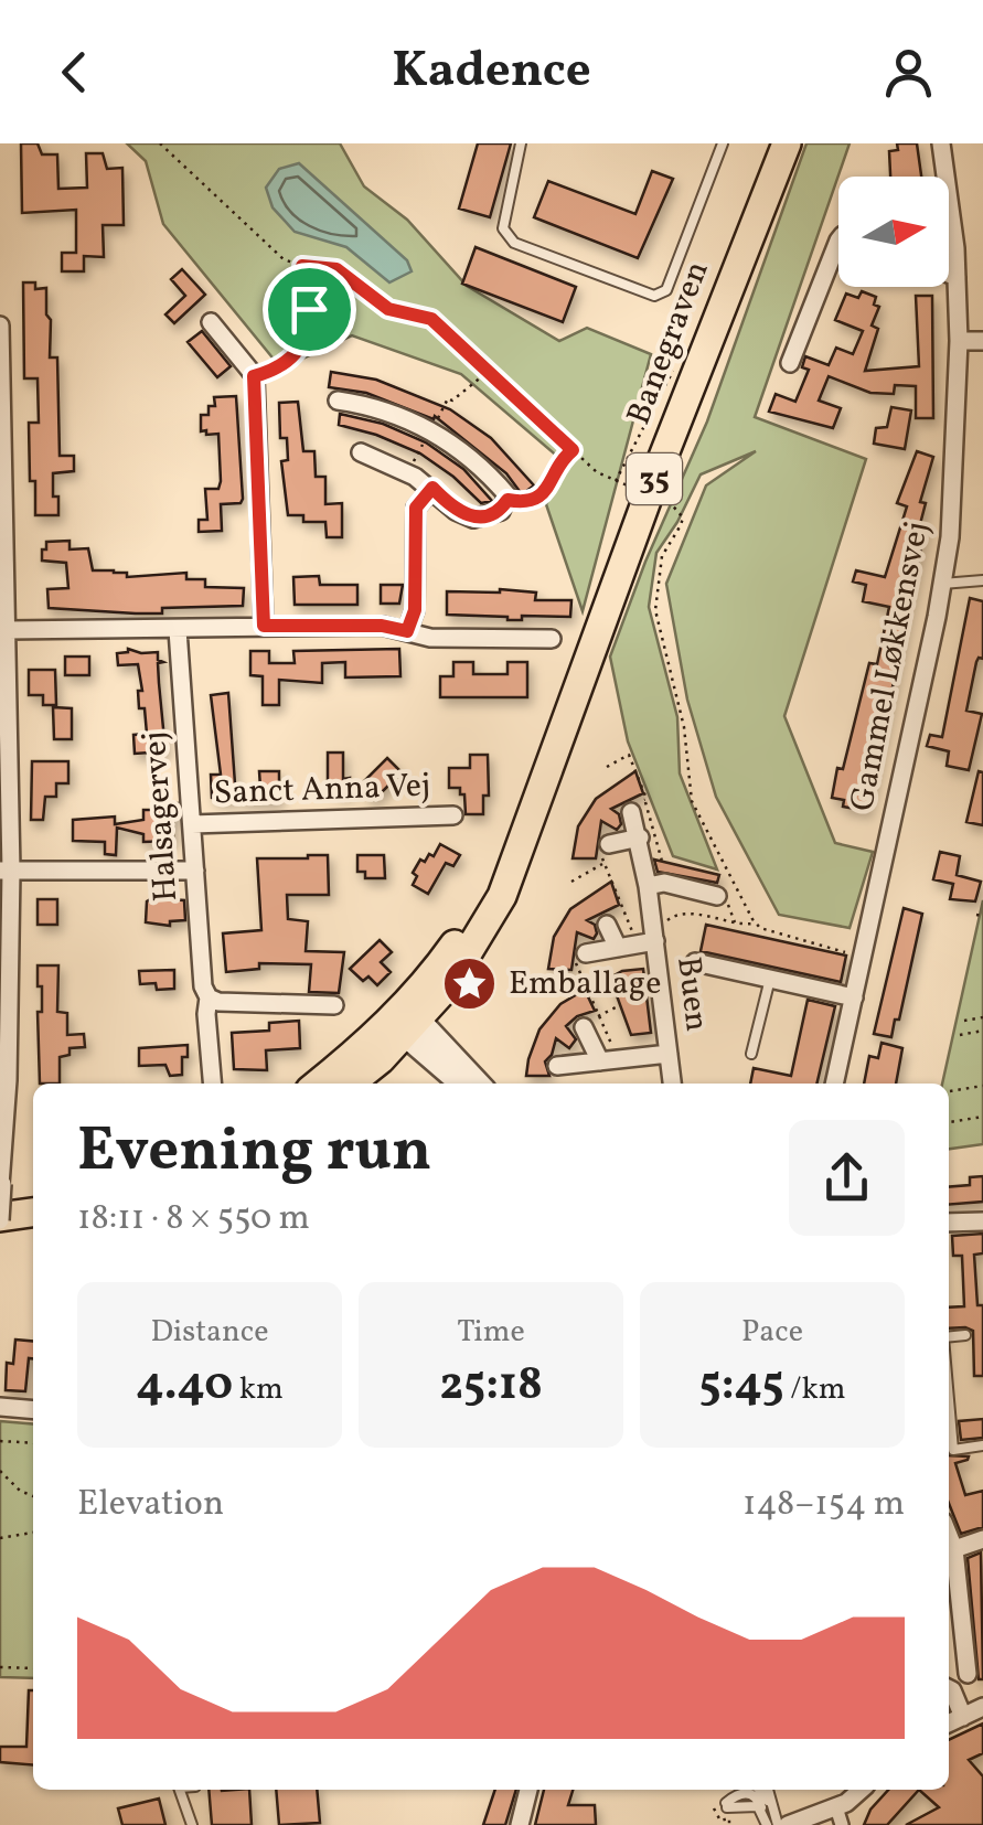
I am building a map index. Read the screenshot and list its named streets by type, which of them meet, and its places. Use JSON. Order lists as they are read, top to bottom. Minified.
{"streets":{"main road":["Banegraven","35"],"street":["Gammel Løkkensvej","Sanct Anna Vej","Halsagervej","Buen"]},"crossings":[["Sanct Anna Vej","Halsagervej"]],"places":{"place":["Emballage"]},"north":"right","page":{"header":"Kadence","heading":["Evening run","18:11 · 8 × 550 m"],"stats":[["Distance","4.40 km"],["Time","25:18"],["Pace","5:45 /km"]],"chart":["Elevation","148–154 m"]}}
